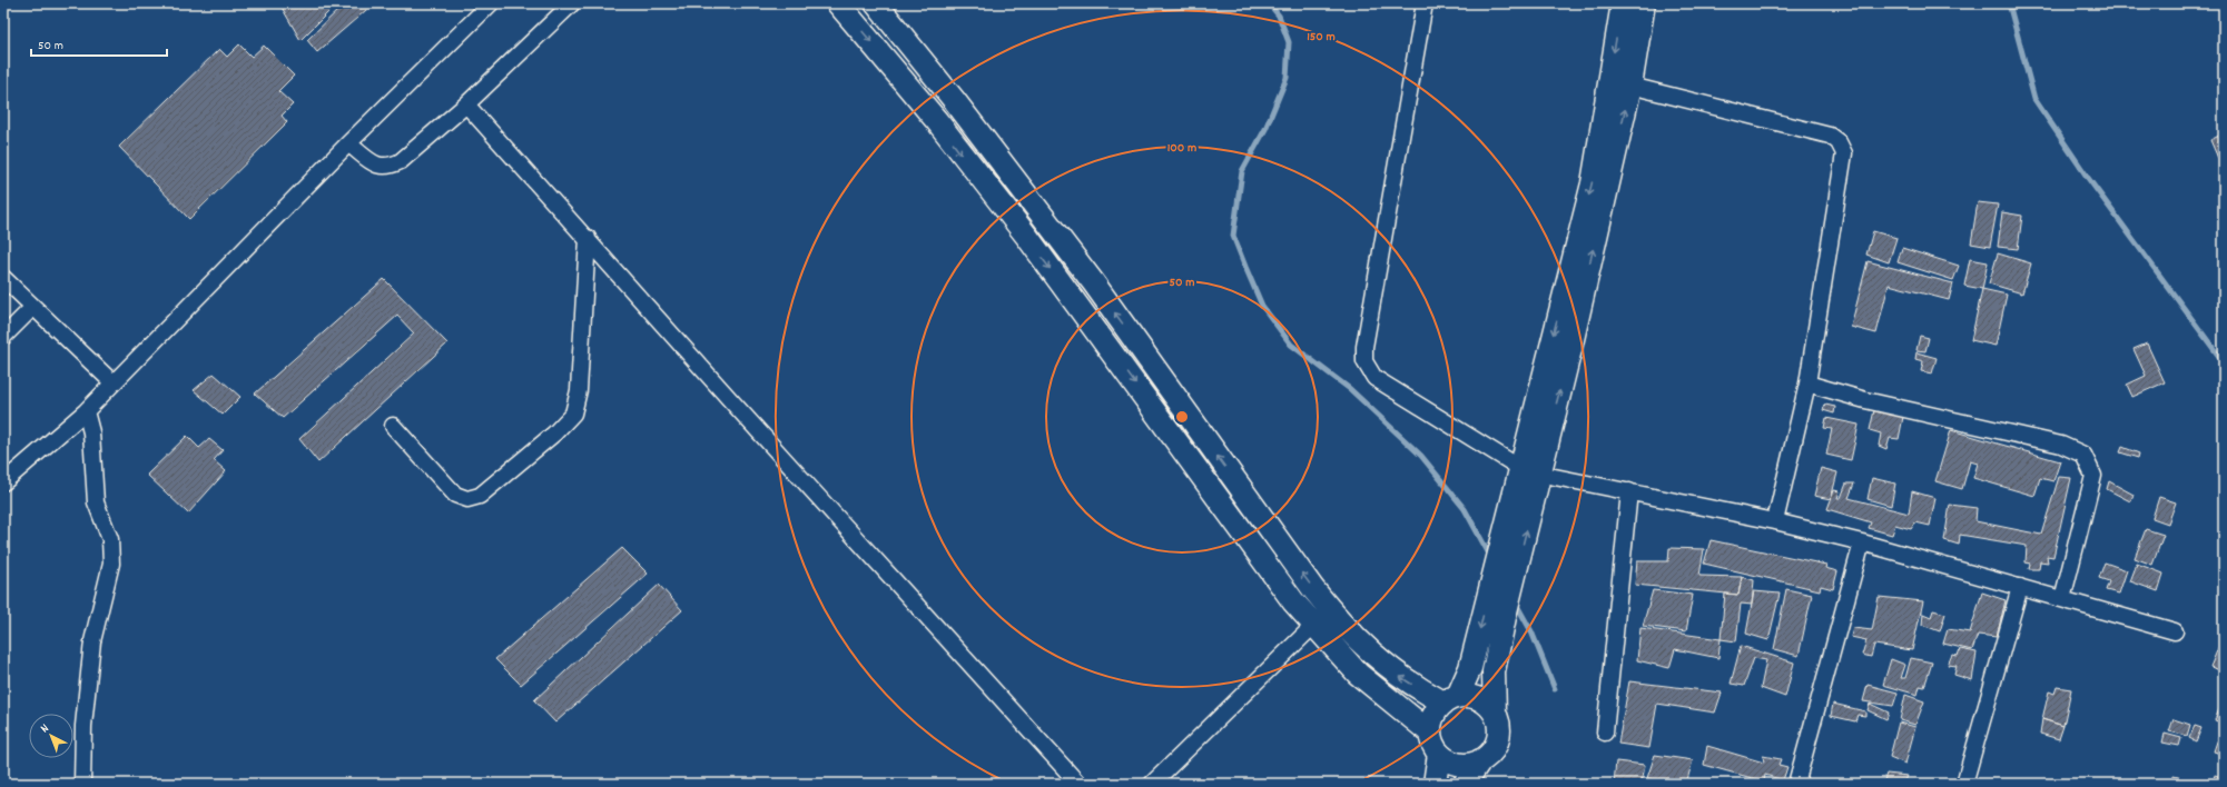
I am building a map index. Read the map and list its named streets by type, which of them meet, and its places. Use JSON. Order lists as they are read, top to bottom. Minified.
{"scale_bar":"50 m","north":"top left","rings":["150 m","100 m","50 m"]}
